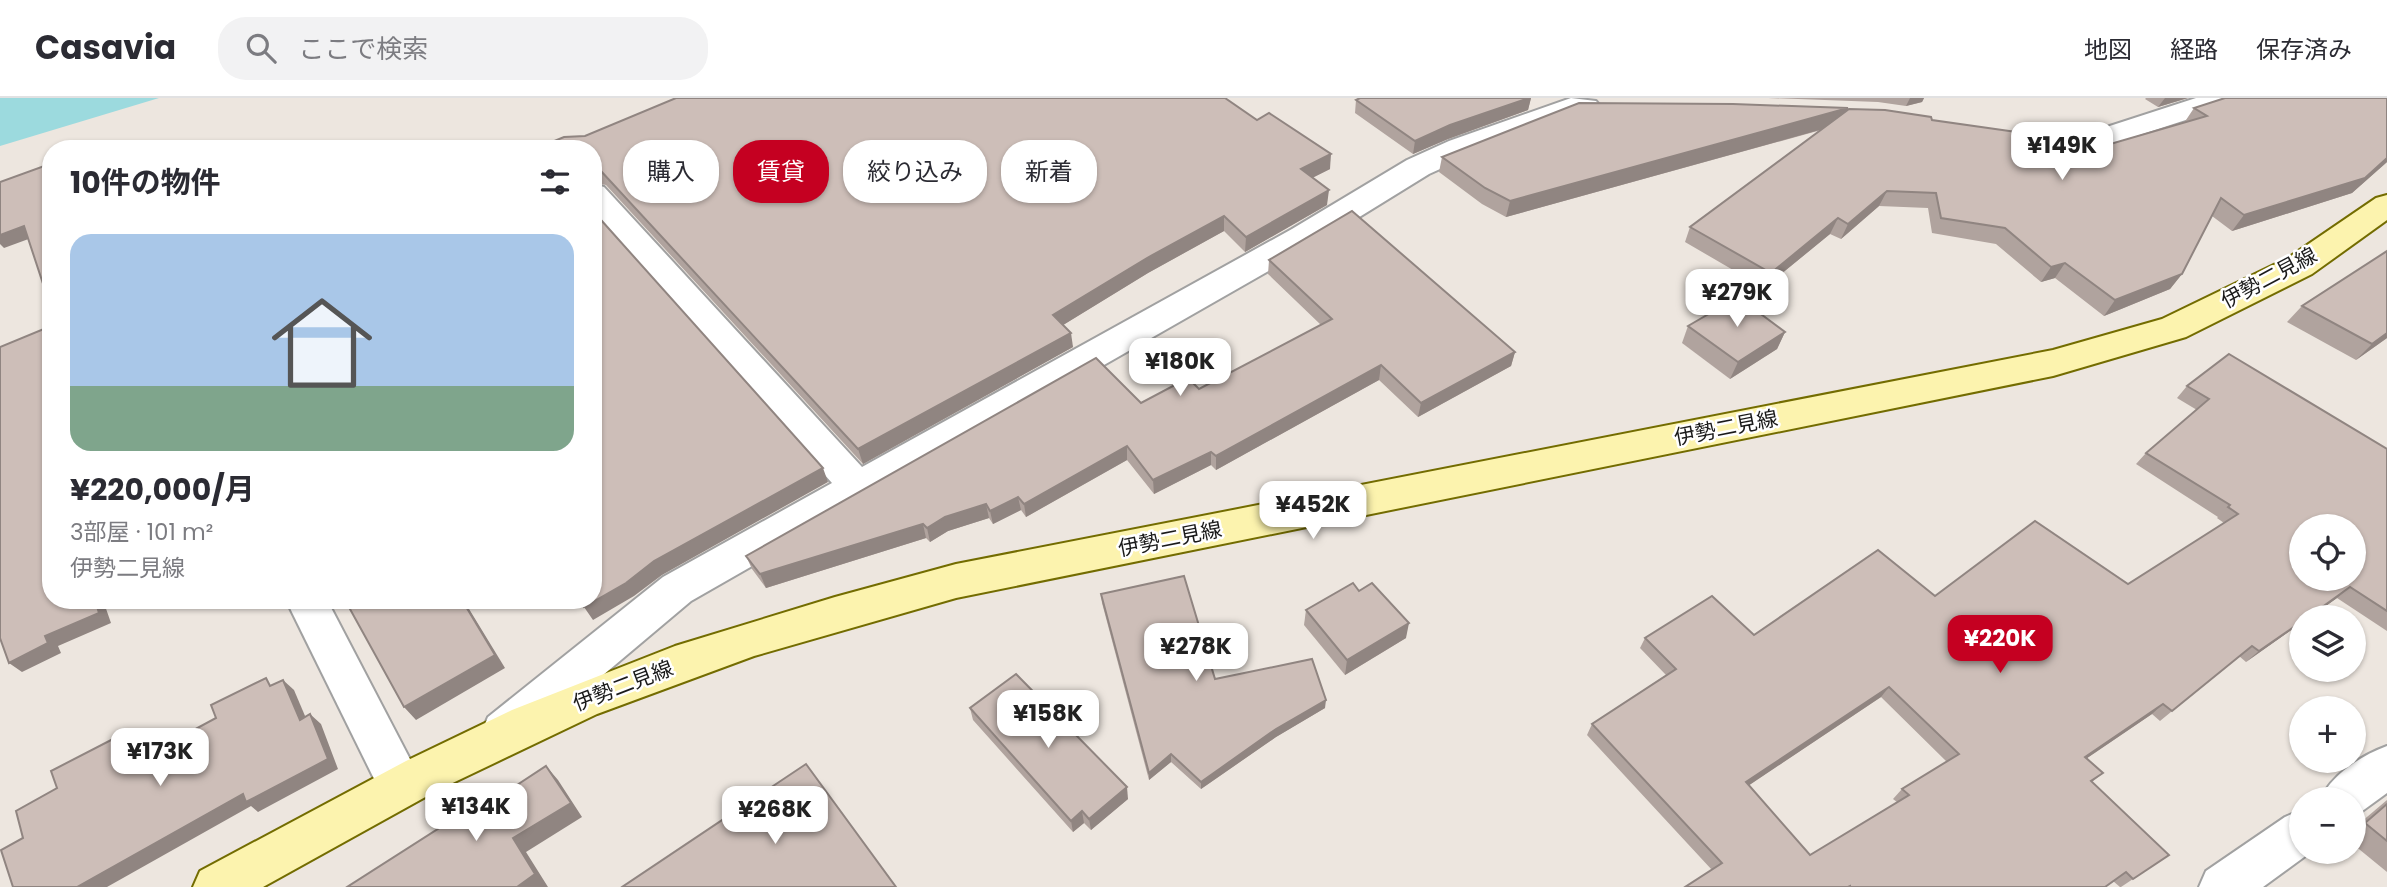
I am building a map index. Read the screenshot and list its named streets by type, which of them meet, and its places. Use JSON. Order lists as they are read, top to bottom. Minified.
{"streets":{"main road":["伊勢二見線"]},"page":{"header":"Casavia","search":"ここで検索","nav":["地図","経路","保存済み"],"price":["¥149K","¥279K","¥180K","¥452K","¥220K","¥278K","¥158K","¥173K","¥134K","¥268K"],"chip":["購入","賃貸","絞り込み","新着"],"heading":"10件の物件","list":[{"name":"¥220,000/月","note":"3部屋 · 101 m² · 伊勢二見線"}],"map_buttons":["+","−"]}}
